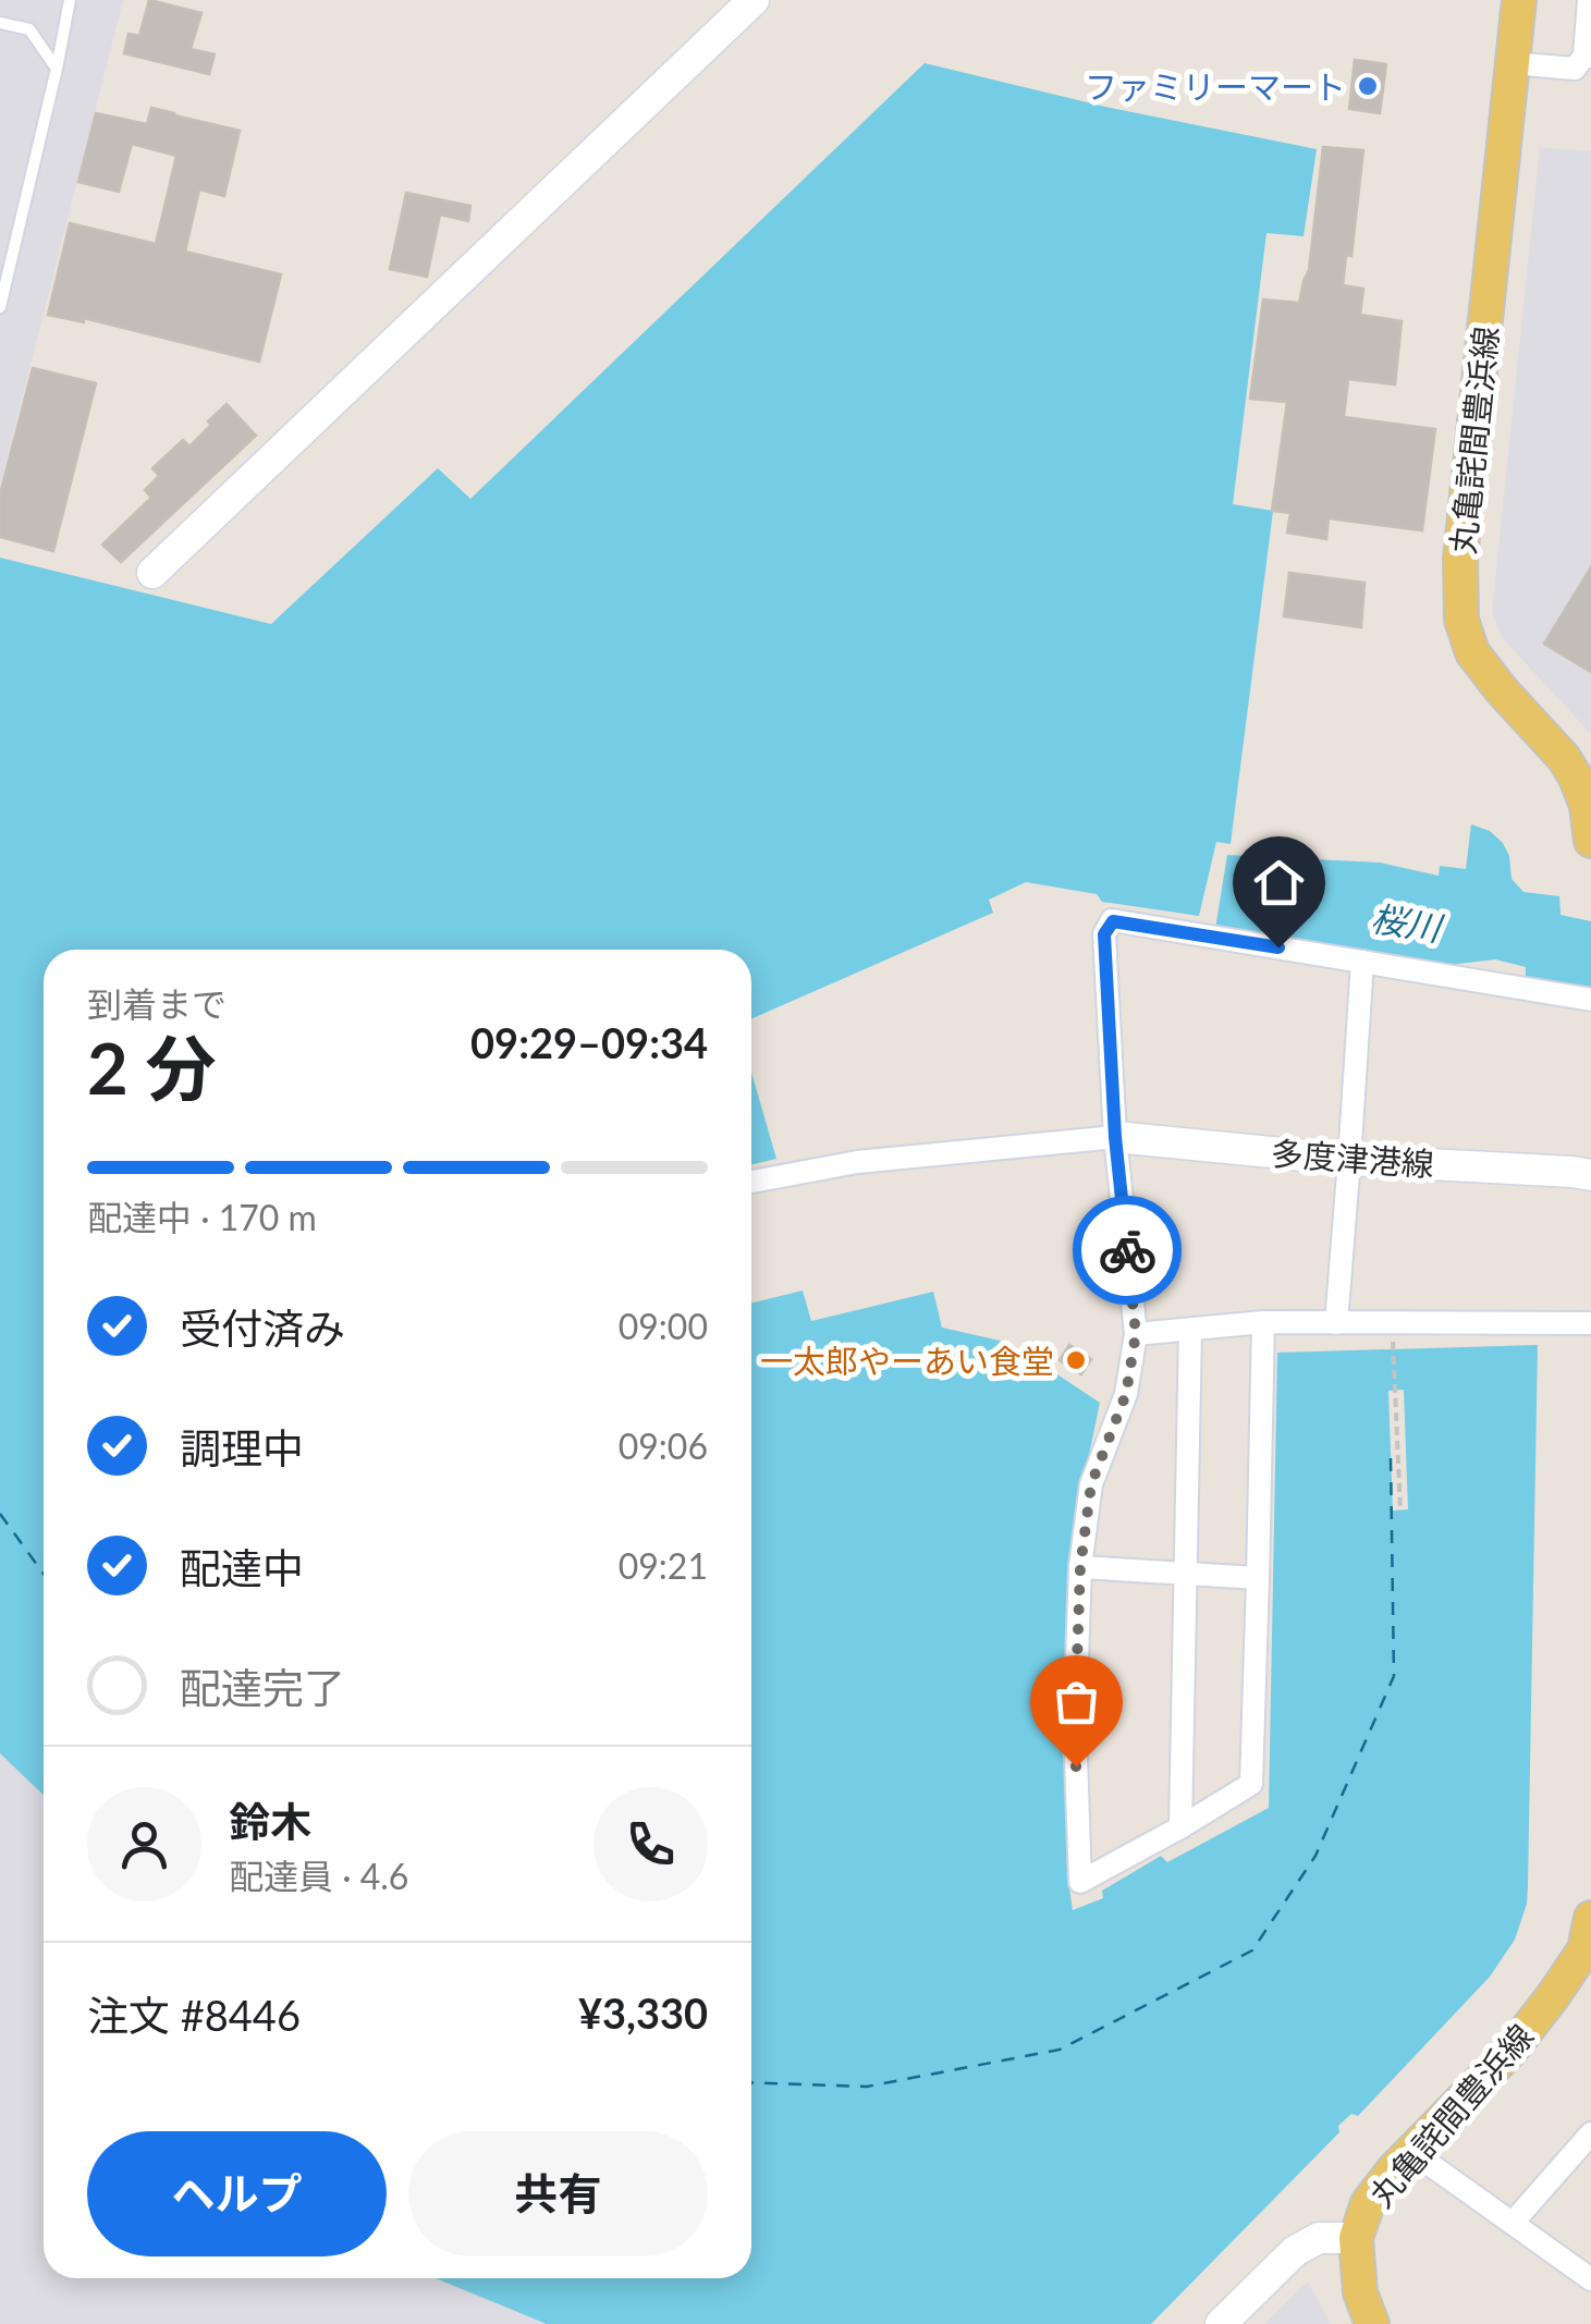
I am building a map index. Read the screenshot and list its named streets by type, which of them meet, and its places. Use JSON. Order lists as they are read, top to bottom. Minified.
{"streets":{"main road":["丸亀詫間豊浜線"],"street":["多度津港線"]},"water":["桜川"],"places":["ファミリーマート","一太郎やーあい食堂"],"page":{"heading":["2 分","到着まで","09:29–09:34"],"panel":["鈴木","配達員 · 4.6","注文 #8446","¥3,330"],"bar":"配達中 · 170 m","list":[["受付済み","09:00"],["調理中","09:06"],["配達中","09:21"],"配達完了"],"buttons":["ヘルプ","共有"]}}
